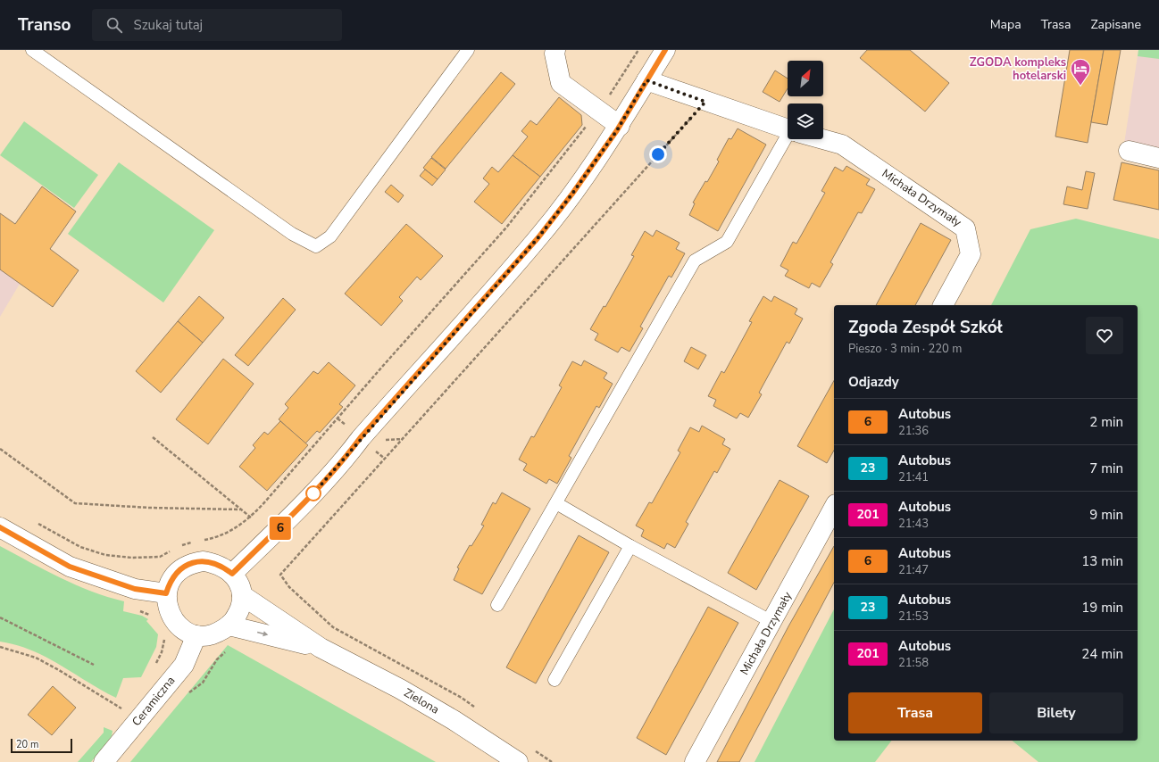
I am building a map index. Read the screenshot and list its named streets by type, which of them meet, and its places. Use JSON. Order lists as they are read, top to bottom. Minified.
{"streets":{"street":["Michała Drzymały","Ceramiczna","Zielona"]},"crossings":[["Ceramiczna","Zielona"]],"places":{"hotel":["ZGODA kompleks hotelarski"]},"lines":["bus line 6"],"scale_bar":"20 m","north":"top right","page":{"header":"Transo","search":"Szukaj tutaj","nav":["Mapa","Trasa","Zapisane"],"on_map":"6","heading":[["Zgoda Zespół Szkół","Pieszo · 3 min · 220 m"],"Odjazdy"],"list":[{"mark":"6","name":"Autobus","note":"21:36","value":"2 min"},{"mark":"23","name":"Autobus","note":"21:41","value":"7 min"},{"mark":"201","name":"Autobus","note":"21:43","value":"9 min"},{"mark":"6","name":"Autobus","note":"21:47","value":"13 min"},{"mark":"23","name":"Autobus","note":"21:53","value":"19 min"},{"mark":"201","name":"Autobus","note":"21:58","value":"24 min"}],"buttons":["Trasa","Bilety"],"scale":"20 m"}}
